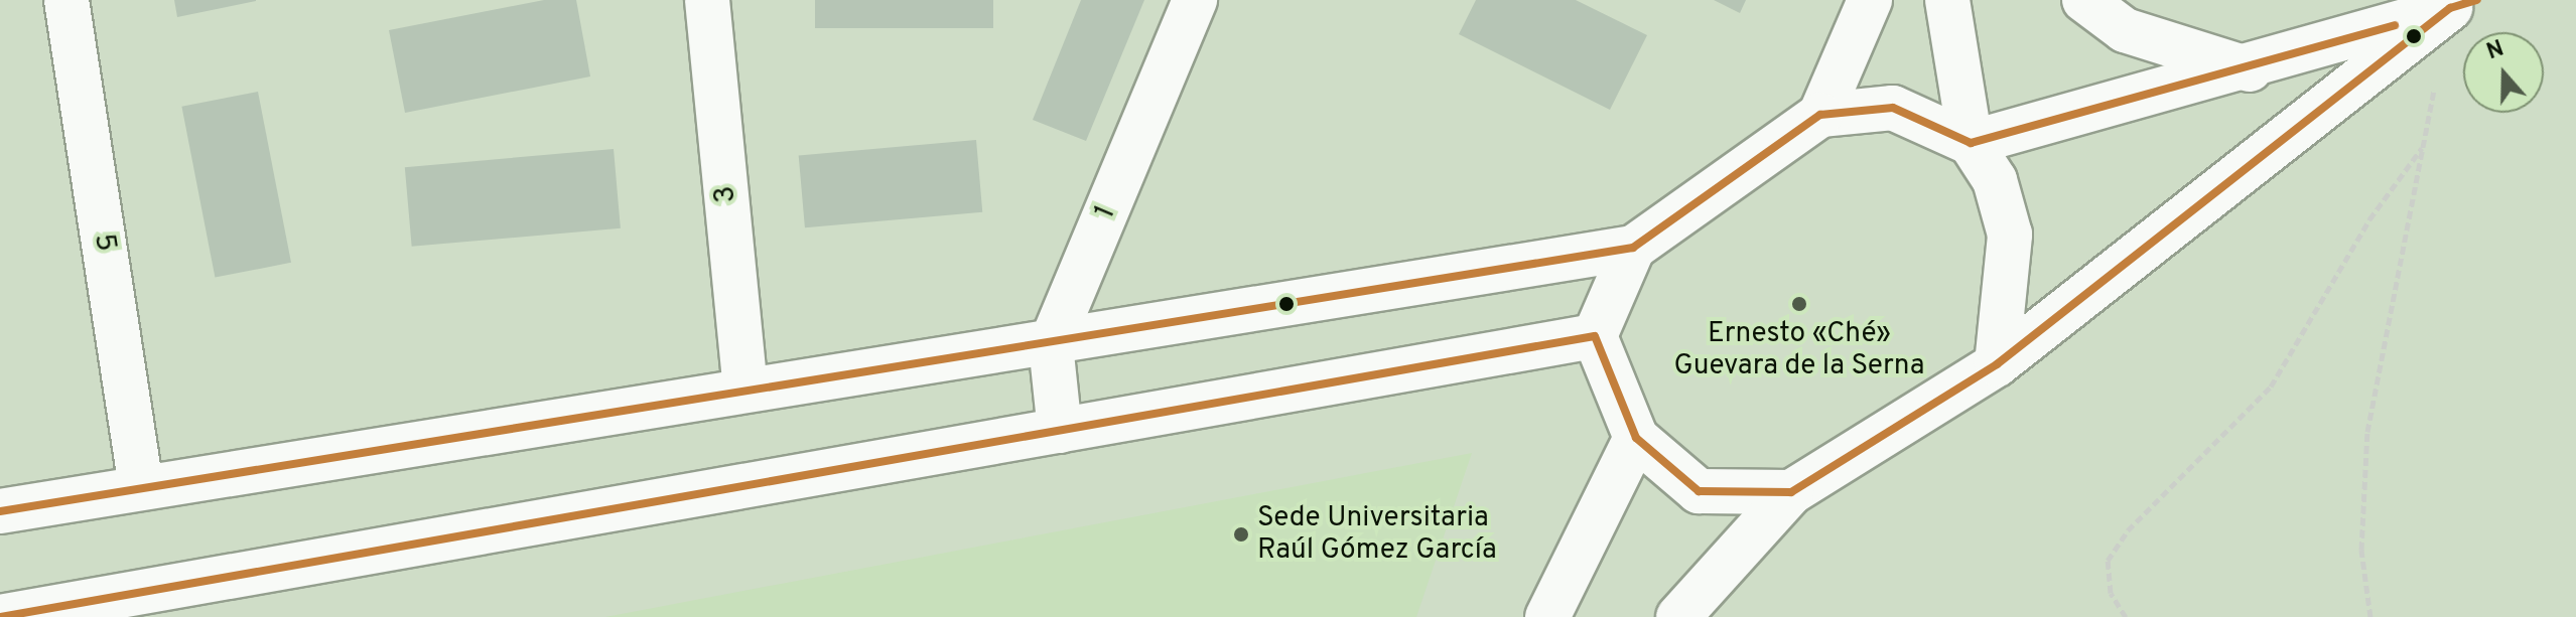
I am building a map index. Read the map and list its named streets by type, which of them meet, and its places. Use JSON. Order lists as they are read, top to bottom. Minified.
{"streets":{"main road":["3","1","5"]},"places":["Ernesto «Ché» Guevara de la Serna","Sede Universitaria Raúl Gómez García"],"north":"top"}
